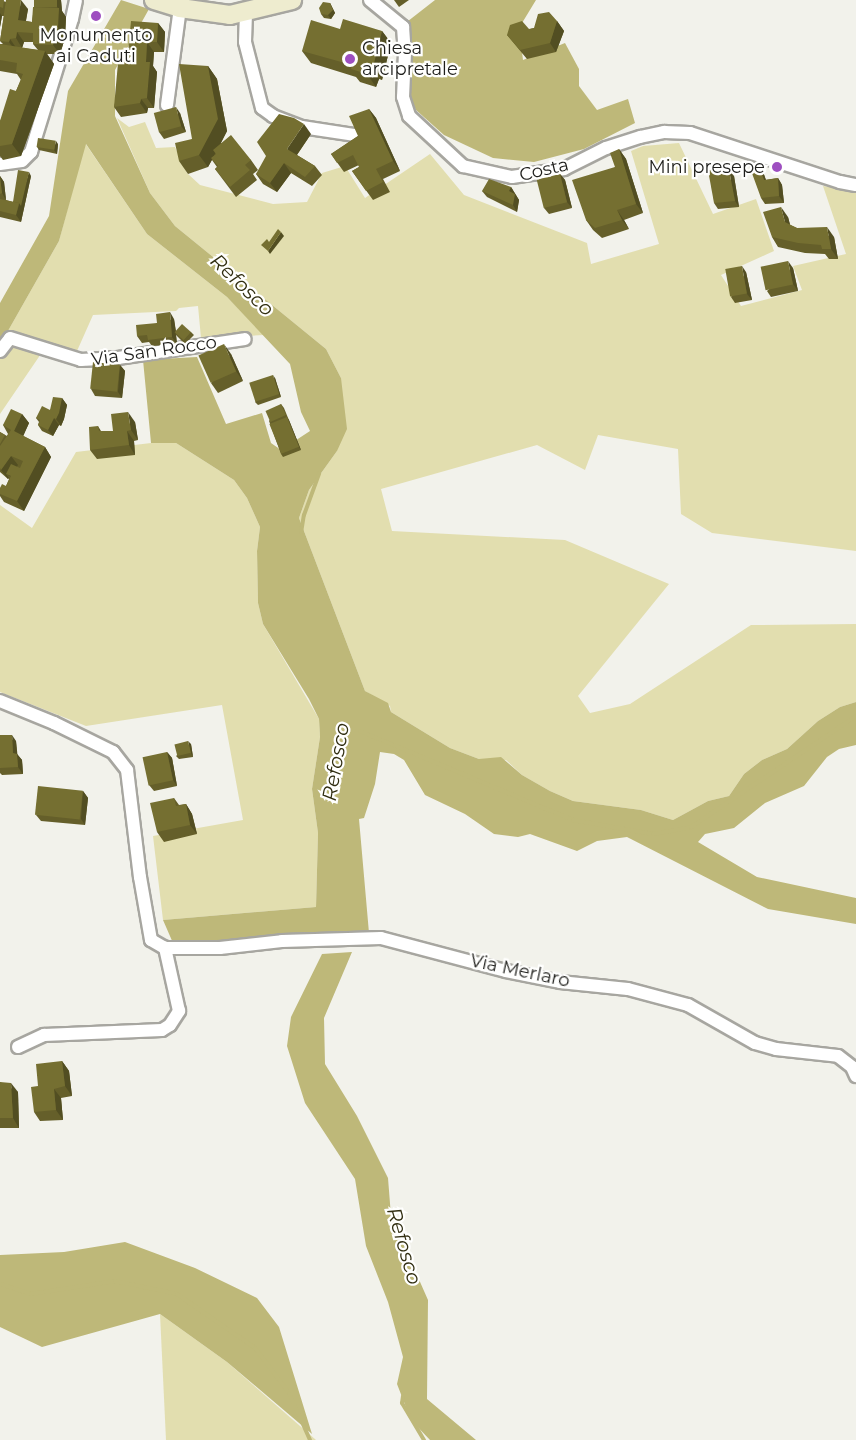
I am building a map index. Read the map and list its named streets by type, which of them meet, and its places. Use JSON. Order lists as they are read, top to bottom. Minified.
{"streets":{"street":["Costa","Via San Rocco","Via Merlaro"]},"water":["Refosco"],"places":["Monumento ai Caduti","Chiesa arcipretale","Mini presepe"]}
